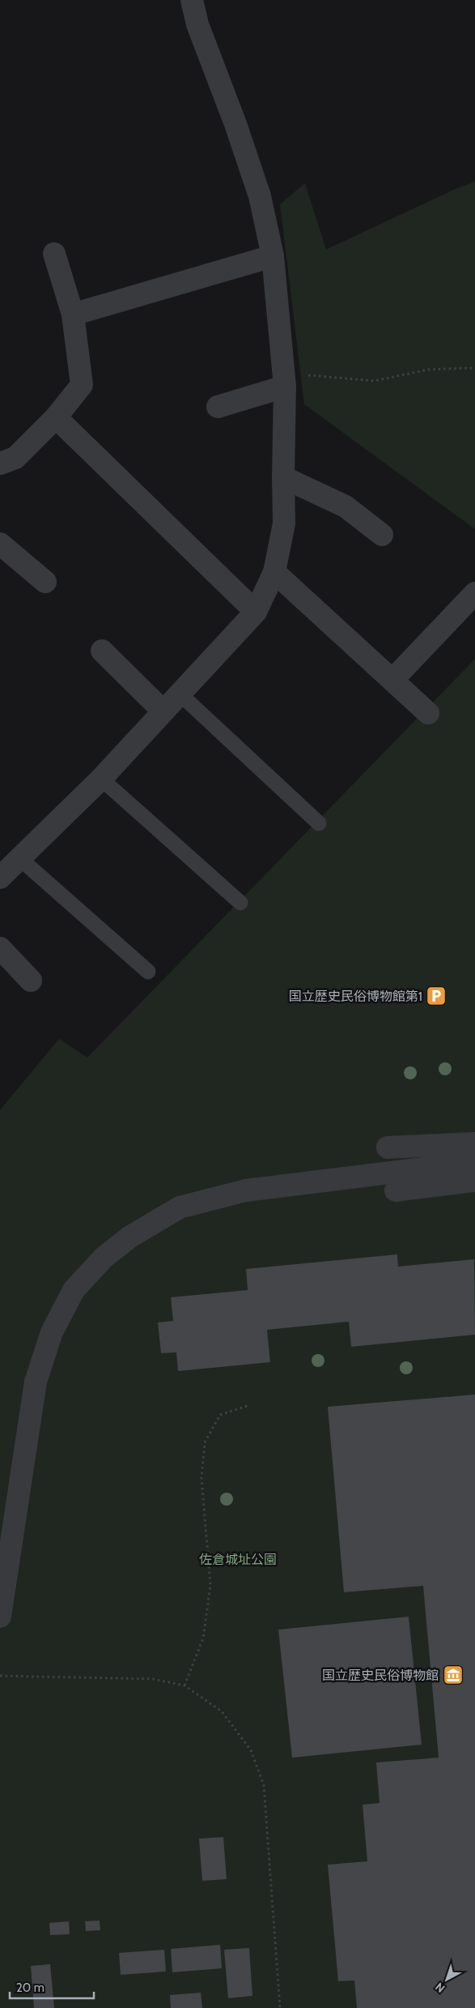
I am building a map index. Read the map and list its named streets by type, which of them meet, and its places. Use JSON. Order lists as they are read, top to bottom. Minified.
{"parks":["佐倉城址公園"],"places":{"parking":["国立歴史民俗博物館第1"],"museum":["国立歴史民俗博物館"]},"scale_bar":"20 m","north":"bottom left"}
